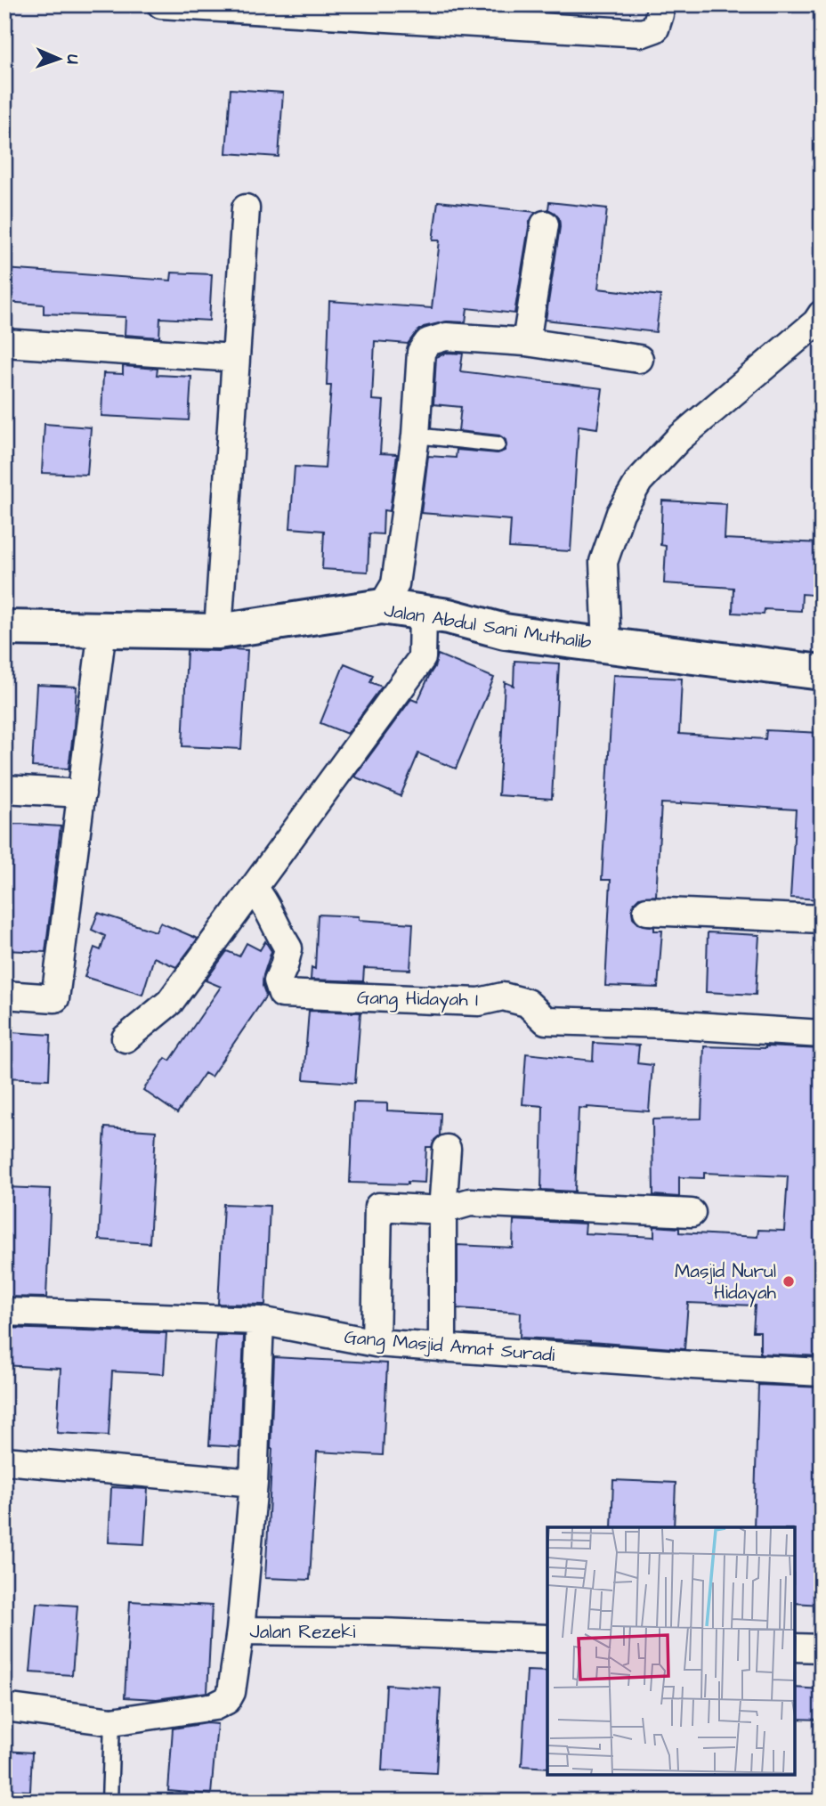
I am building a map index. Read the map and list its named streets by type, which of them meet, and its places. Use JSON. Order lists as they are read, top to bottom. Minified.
{"streets":{"street":["Jalan Abdul Sani Muthalib","Gang Hidayah I","Gang Masjid Amat Suradi","Jalan Rezeki"]},"places":["Masjid Nurul Hidayah"],"north":"right"}
